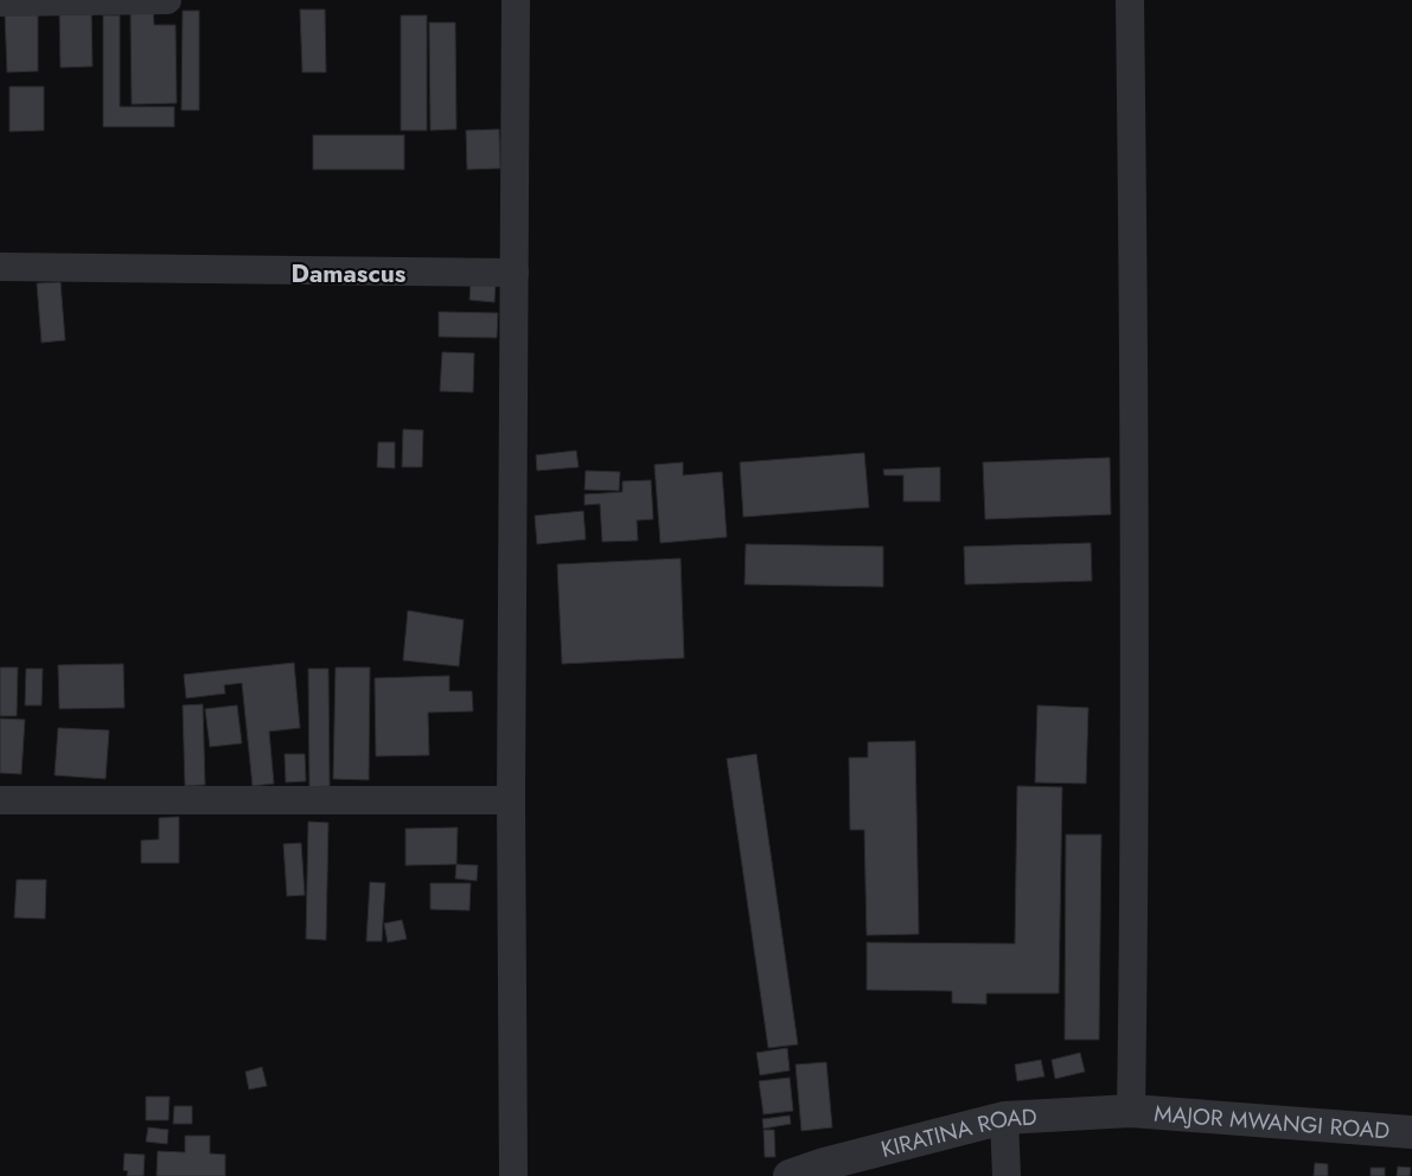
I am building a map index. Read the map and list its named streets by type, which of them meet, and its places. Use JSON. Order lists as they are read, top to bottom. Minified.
{"streets":{"street":["MAJOR MWANGI ROAD","KIRATINA ROAD"]},"crossings":[["MAJOR MWANGI ROAD","KIRATINA ROAD"]],"districts":["Damascus"]}
